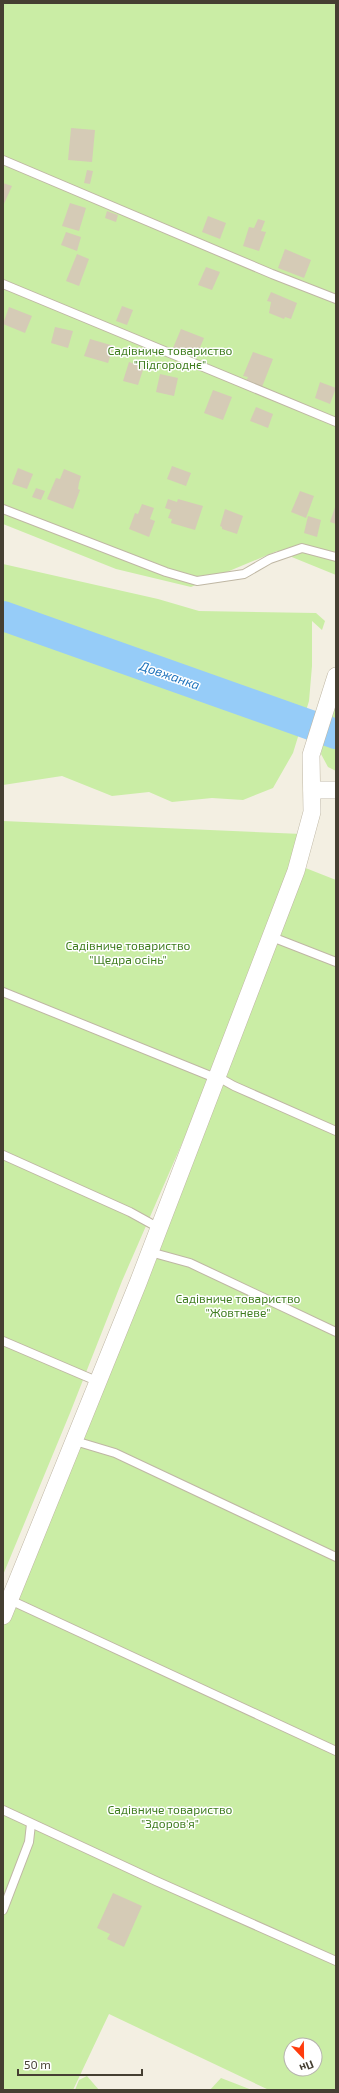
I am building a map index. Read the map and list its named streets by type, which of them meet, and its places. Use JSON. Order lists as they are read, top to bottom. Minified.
{"water":["Довжанка"],"parks":["Садівниче товариство \"Підгороднє\"","Садівниче товариство \"Щедра осінь\"","Садівниче товариство \"Жовтневе\"","Садівниче товариство \"Здоров'я\""],"scale_bar":"50 m","north":"bottom"}
